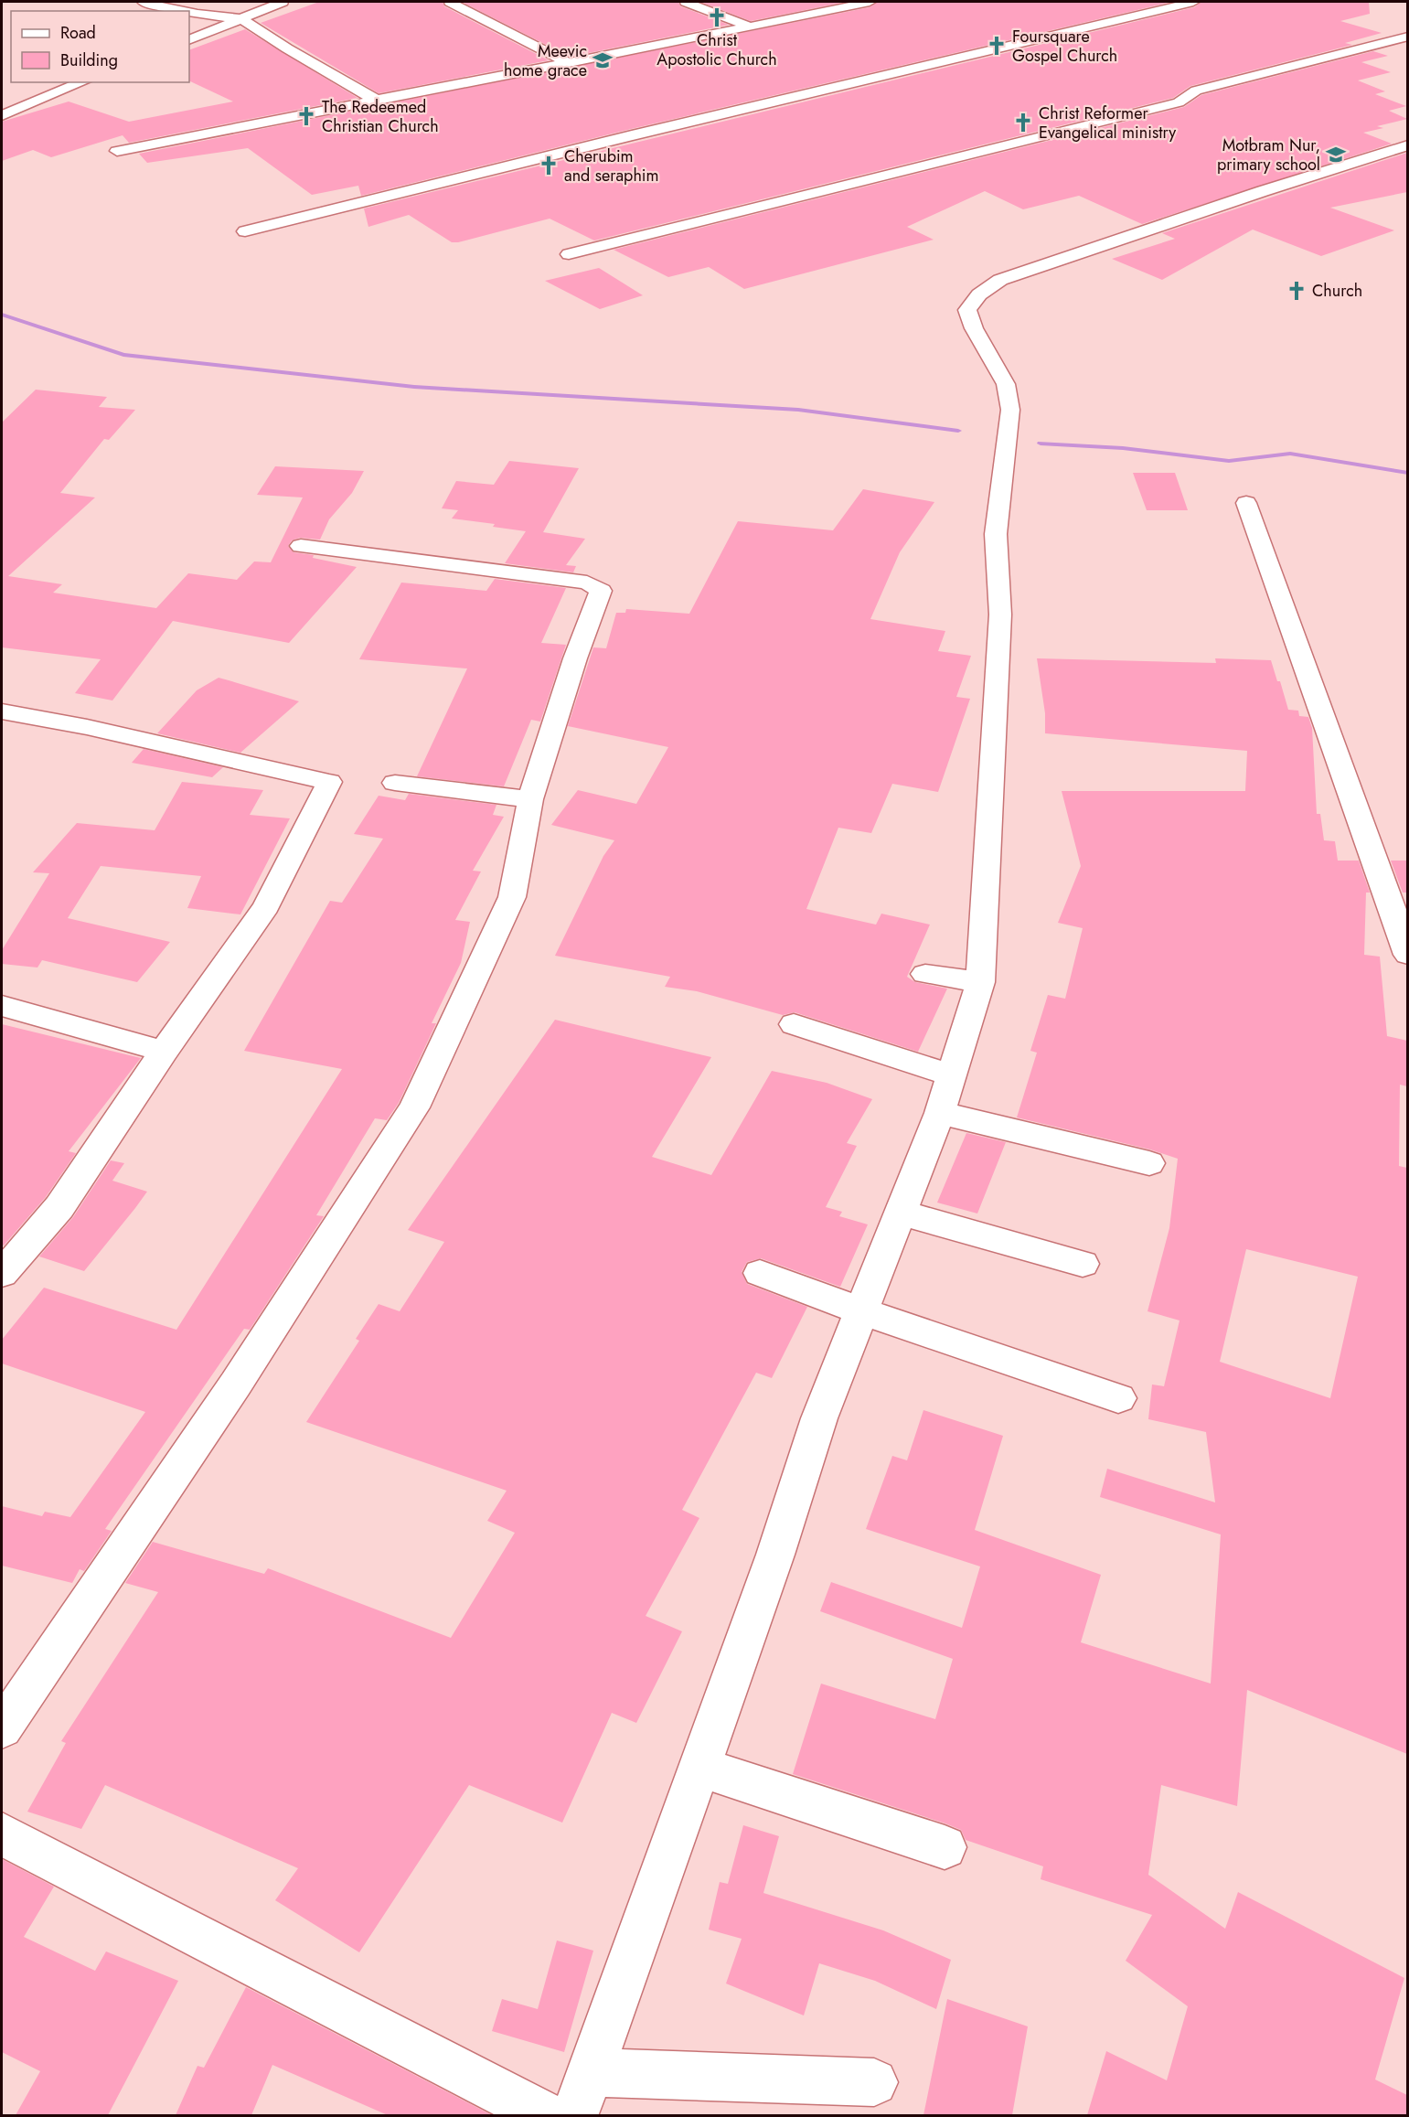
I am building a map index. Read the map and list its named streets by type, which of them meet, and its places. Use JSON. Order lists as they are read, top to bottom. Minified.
{"places":{"church":["Christ Apostolic Church","Foursquare Gospel Church","The Redeemed Christian Church","Christ Reformer Evangelical ministry","Cherubim and seraphim","Church"],"school or university":["Meevic home grace","Motbram Nur, primary school"]},"legend":["Road","Building"]}
